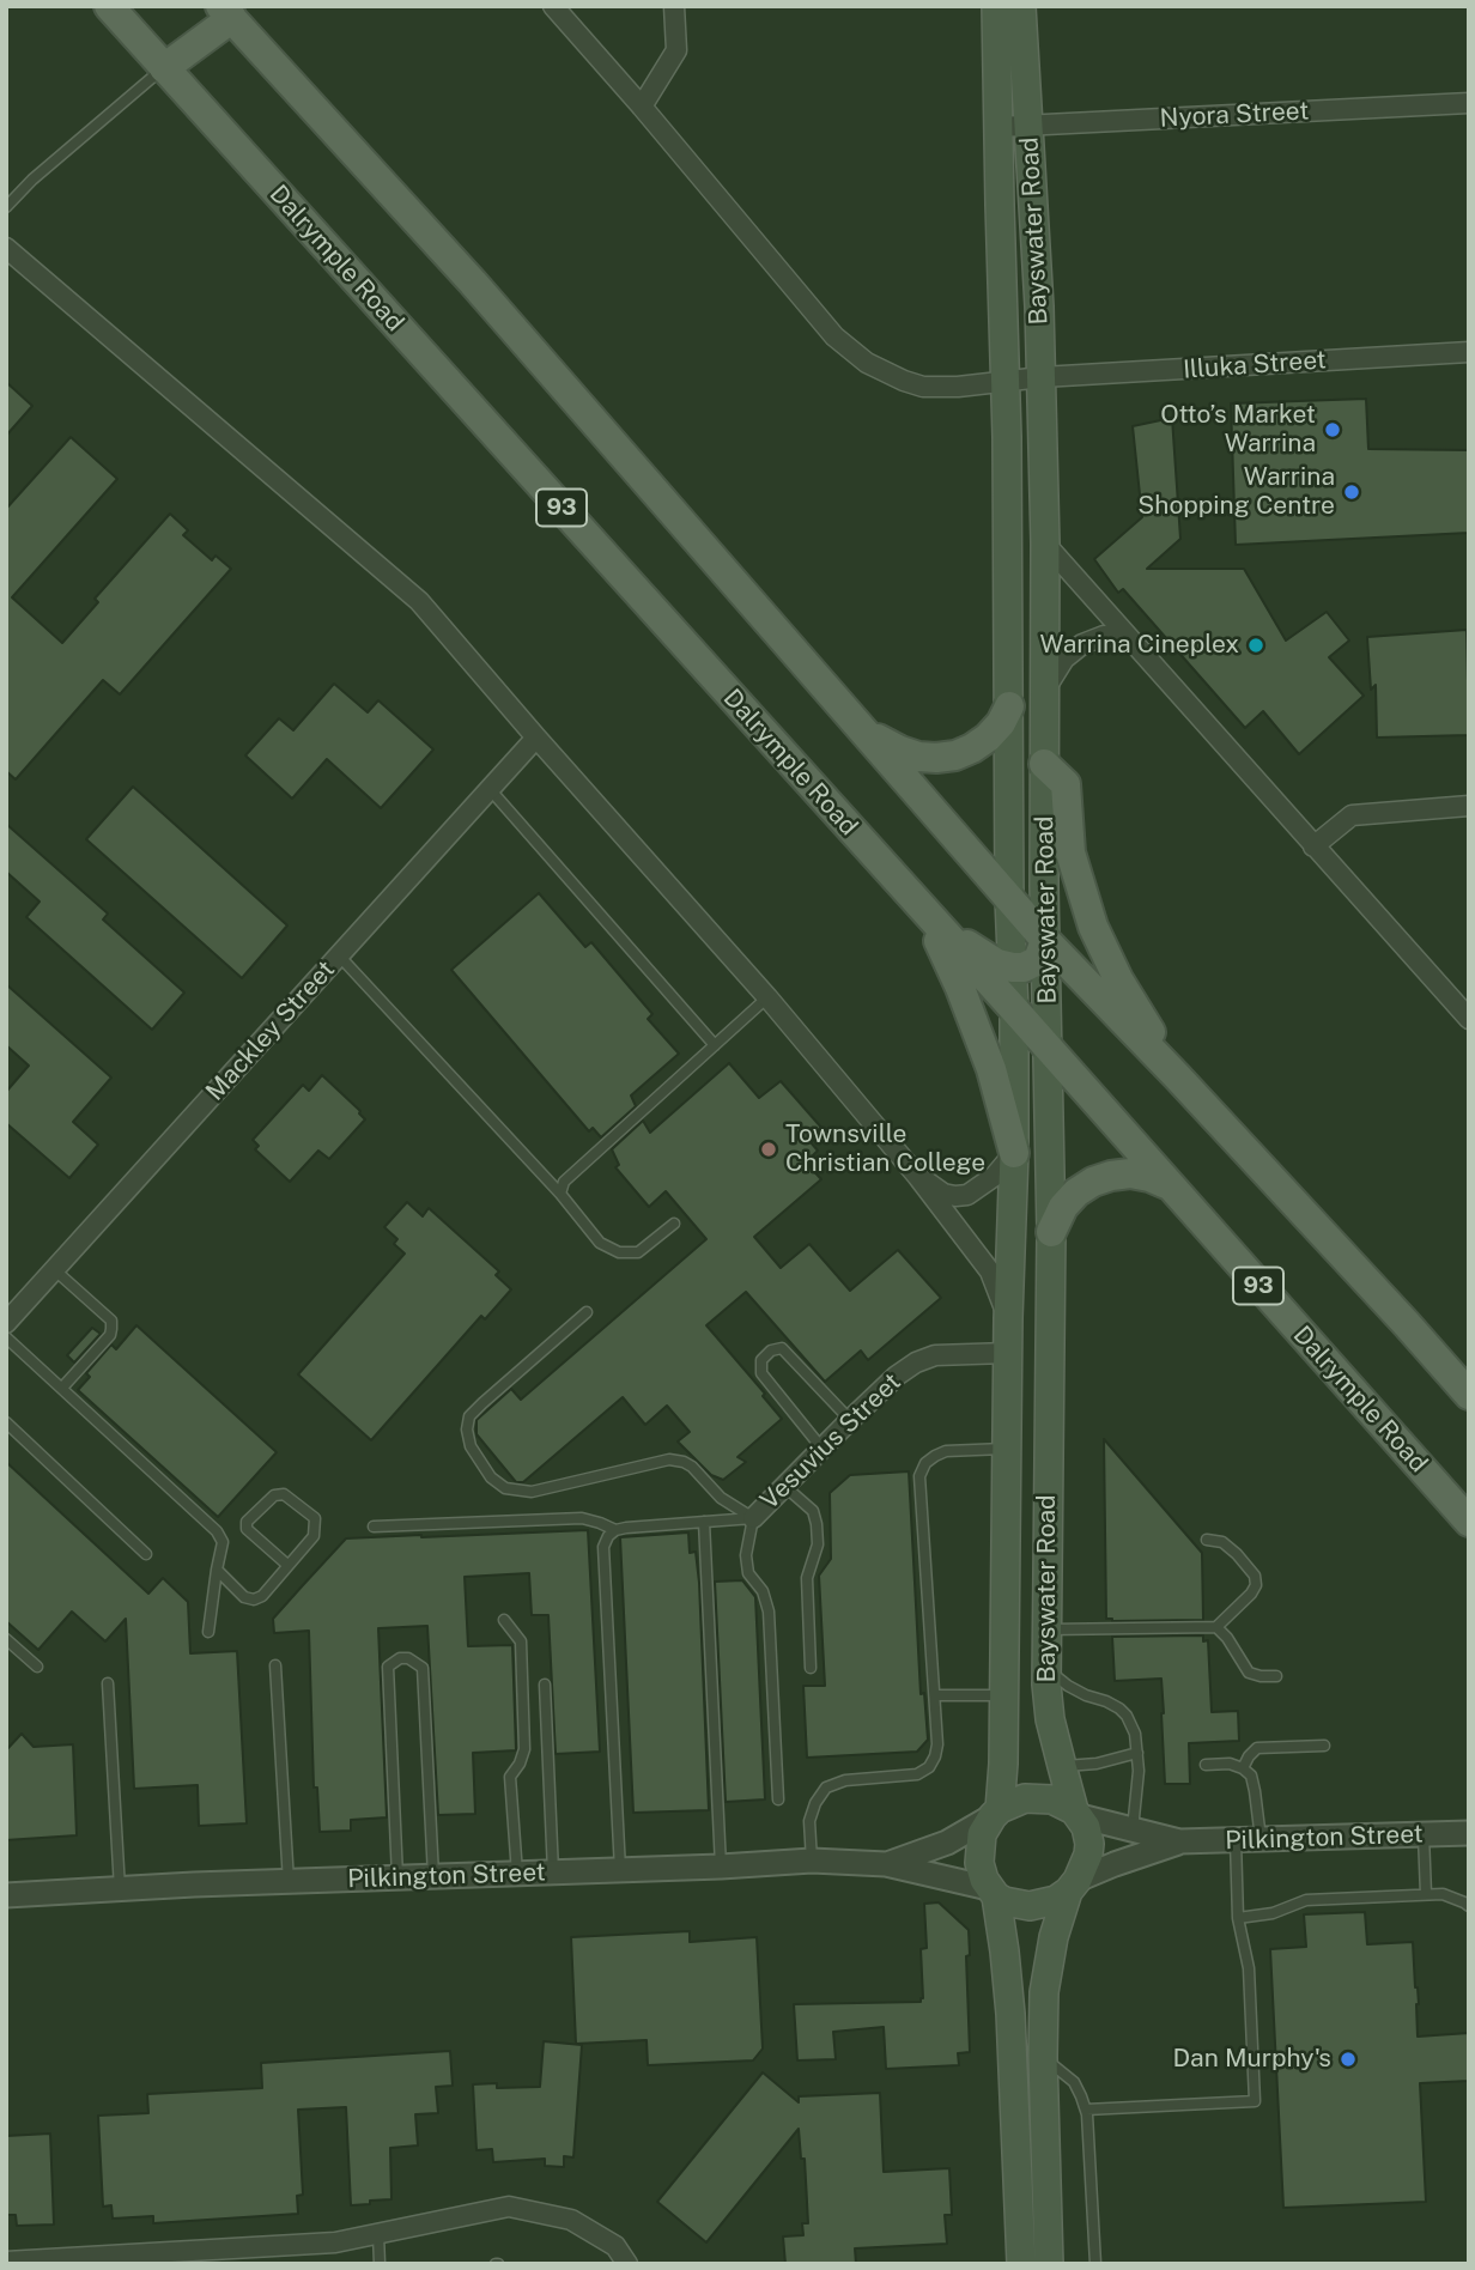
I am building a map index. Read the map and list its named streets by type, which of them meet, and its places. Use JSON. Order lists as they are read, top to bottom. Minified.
{"streets":{"main road":["Bayswater Road","Dalrymple Road","93"],"street":["Nyora Street","Illuka Street","Mackley Street","Vesuvius Street","Pilkington Street"]},"crossings":[["Nyora Street","Bayswater Road"],["Bayswater Road","Dalrymple Road"],["Bayswater Road","Illuka Street"],["Bayswater Road","Vesuvius Street"],["Bayswater Road","Pilkington Street"]],"places":["Otto’s Market Warrina","Warrina Shopping Centre","Warrina Cineplex","Townsville Christian College","Dan Murphy's"]}
